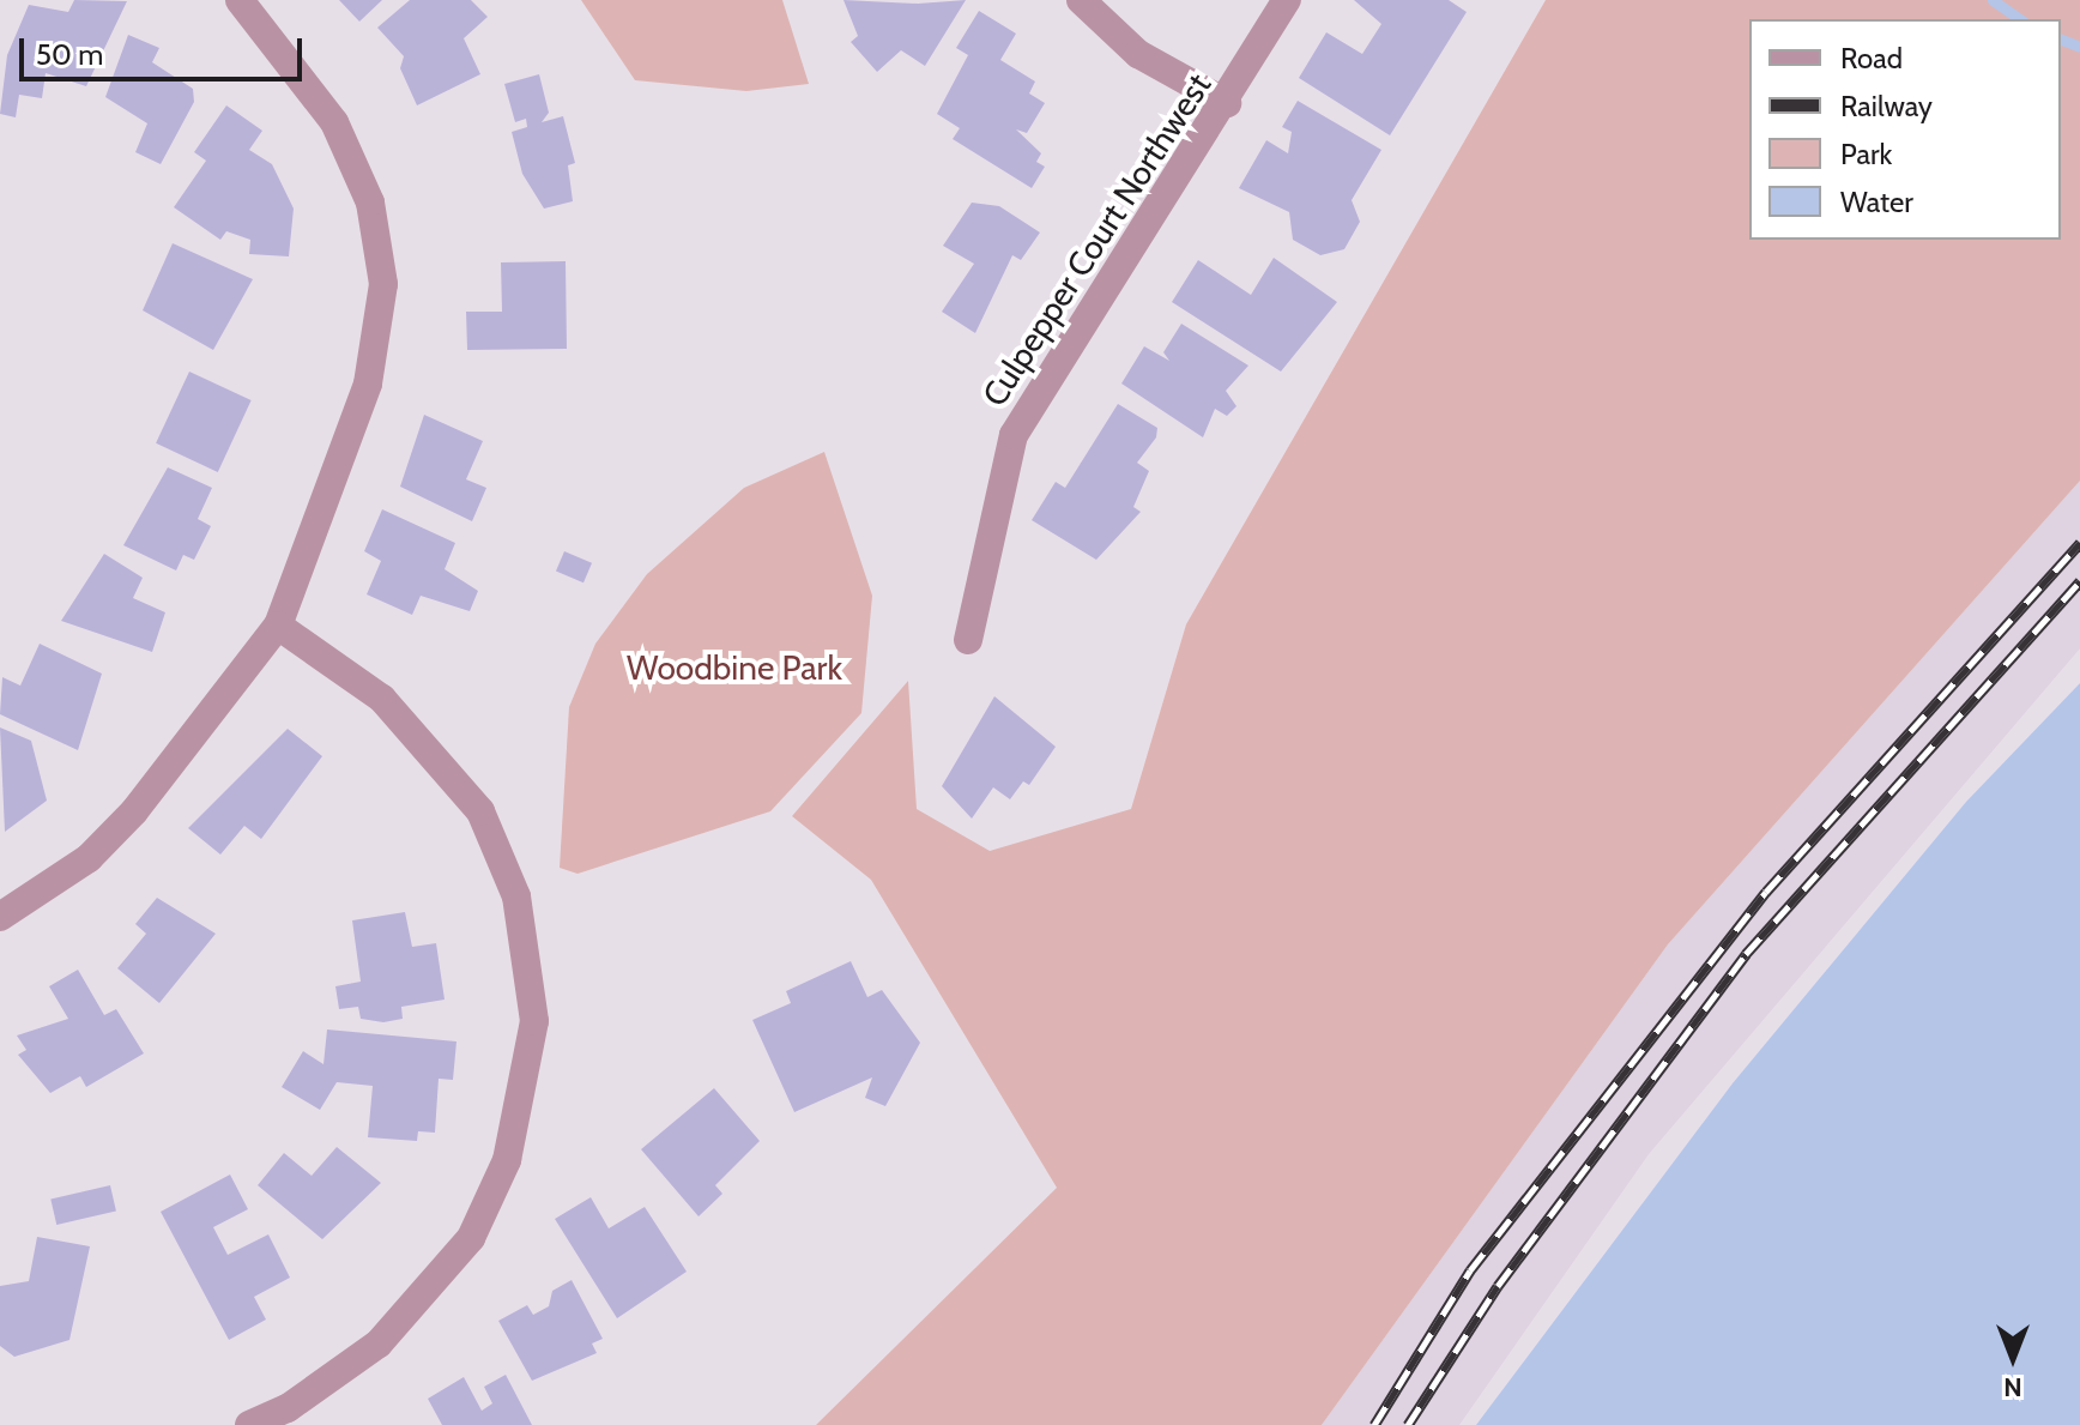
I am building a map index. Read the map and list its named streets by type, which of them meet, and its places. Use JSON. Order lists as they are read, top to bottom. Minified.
{"streets":{"street":["Culpepper Court Northwest"]},"parks":["Woodbine Park"],"legend":["Road","Railway","Park","Water"],"scale_bar":"50 m","north":"bottom"}
